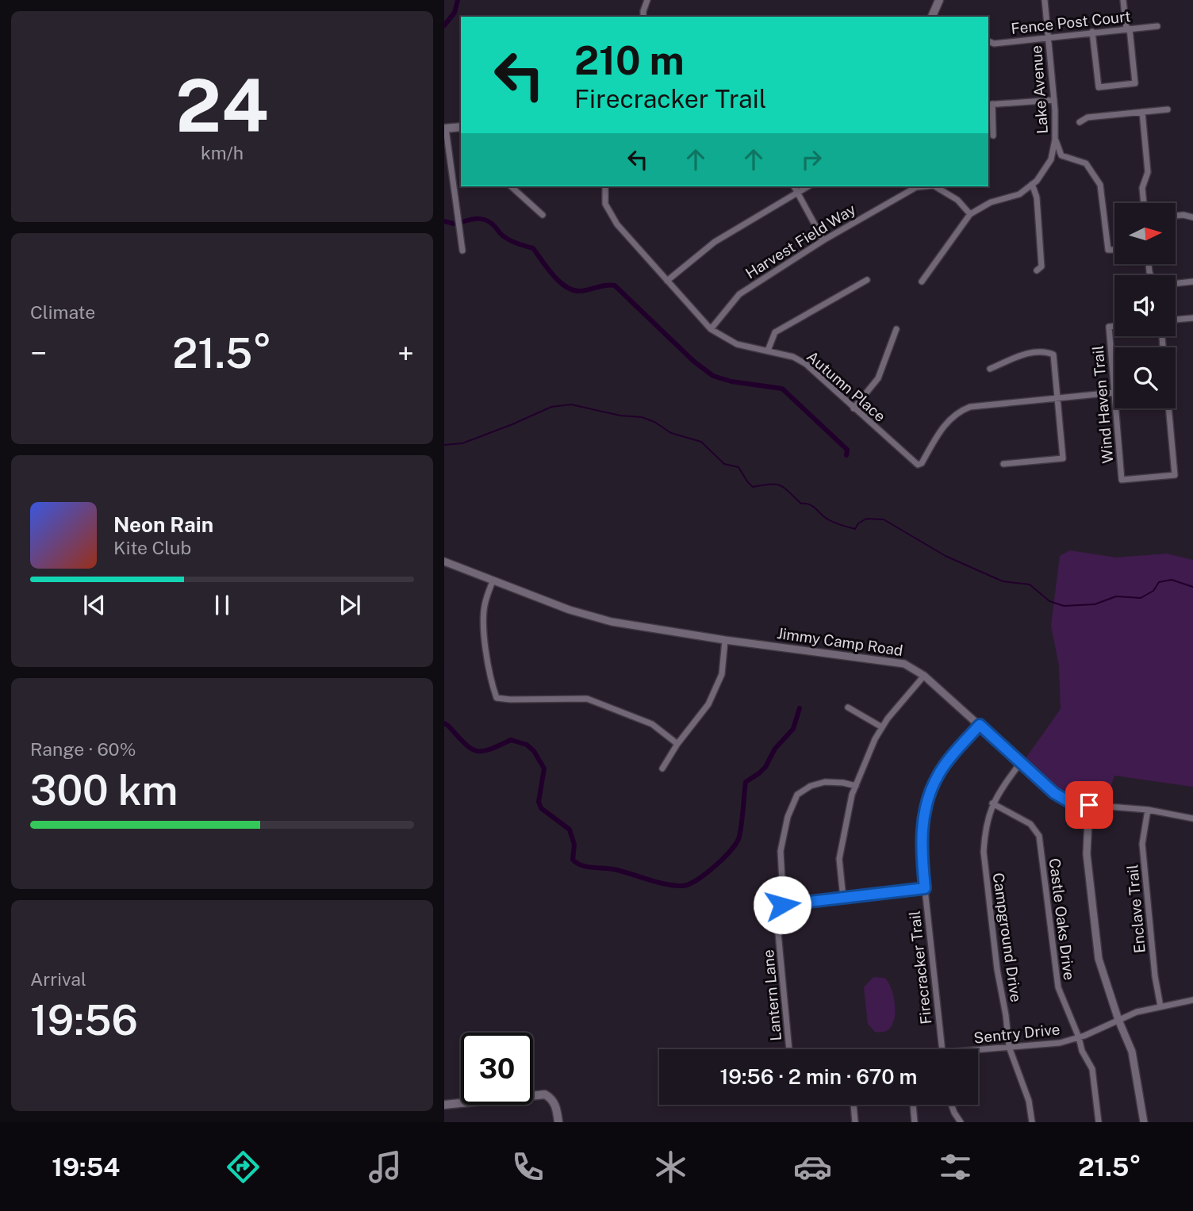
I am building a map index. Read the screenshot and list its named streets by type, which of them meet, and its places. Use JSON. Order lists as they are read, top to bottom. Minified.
{"streets":{"street":["Fence Post Court","Lake Avenue","Harvest Field Way","Autumn Place","Wind Haven Trail","Jimmy Camp Road","Enclave Trail","Castle Oaks Drive","Campground Drive","Firecracker Trail","Lantern Lane","Sentry Drive"]},"crossings":[["Fence Post Court","Lake Avenue"],["Lake Avenue","Harvest Field Way"],["Harvest Field Way","Autumn Place"],["Autumn Place","Wind Haven Trail"],["Jimmy Camp Road","Enclave Trail"],["Jimmy Camp Road","Campground Drive"],["Jimmy Camp Road","Firecracker Trail"],["Enclave Trail","Sentry Drive"],["Castle Oaks Drive","Campground Drive"],["Castle Oaks Drive","Sentry Drive"],["Campground Drive","Sentry Drive"]],"north":"right","page":{"tile":[["24","km/h"],"Climate",["Range · 60%","300 km"],["Arrival","19:56"]],"turn":["210 m","Firecracker Trail"],"heat":["−","21.5°","+"],"song":["Neon Rain","Kite Club"],"limit":"30","trip":"19:56 · 2 min · 670 m","tabs":["19:54","21.5°"]}}
